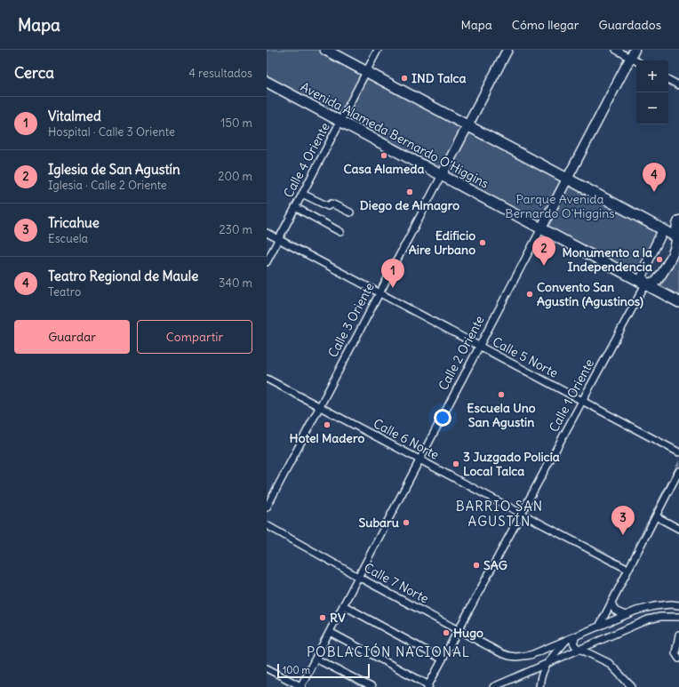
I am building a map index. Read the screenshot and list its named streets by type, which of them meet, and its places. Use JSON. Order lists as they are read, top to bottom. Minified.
{"streets":{"main road":["Avenida Alameda Bernardo O'Higgins"],"street":["Calle 4 Oriente","Calle 3 Oriente","Calle 2 Oriente","Calle 5 Norte","Calle 1 Oriente","Calle 6 Norte","Calle 7 Norte"]},"crossings":[["Avenida Alameda Bernardo O'Higgins","Calle 4 Oriente"],["Avenida Alameda Bernardo O'Higgins","Calle 3 Oriente"],["Avenida Alameda Bernardo O'Higgins","Calle 2 Oriente"],["Avenida Alameda Bernardo O'Higgins","Calle 1 Oriente"],["Calle 4 Oriente","Calle 5 Norte"],["Calle 3 Oriente","Calle 5 Norte"],["Calle 3 Oriente","Calle 6 Norte"],["Calle 2 Oriente","Calle 5 Norte"],["Calle 2 Oriente","Calle 6 Norte"],["Calle 2 Oriente","Calle 7 Norte"],["Calle 5 Norte","Calle 1 Oriente"],["Calle 1 Oriente","Calle 6 Norte"],["Calle 1 Oriente","Calle 7 Norte"]],"districts":["BARRIO SAN AGUSTÍN","POBLACIÓN NACIONAL"],"parks":["Parque Avenida Bernardo O'Higgins"],"places":["IND Talca","Casa Alameda","Diego de Almagro","Edificio Aire Urbano","Monumento a la Independencia","Convento San Agustín (Agustinos)","Escuela Uno San Agustin","Hotel Madero","3 Juzgado Policía Local Talca","Subaru","SAG","RV","Hugo"],"scale_bar":"100 m","page":{"header":"Mapa","nav":["Mapa","Cómo llegar","Guardados"],"heading":["Cerca","4 resultados"],"map_buttons":["+","−"],"list":[{"mark":"1","name":"Vitalmed","note":"Hospital · Calle 3 Oriente","value":"150 m"},{"mark":"2","name":"Iglesia de San Agustín","note":"Iglesia · Calle 2 Oriente","value":"200 m"},{"mark":"3","name":"Tricahue","note":"Escuela","value":"230 m"},{"mark":"4","name":"Teatro Regional de Maule","note":"Teatro","value":"340 m"}],"pins":["4","2","1","3"],"buttons":["Guardar","Compartir"],"scale":"100 m"}}
